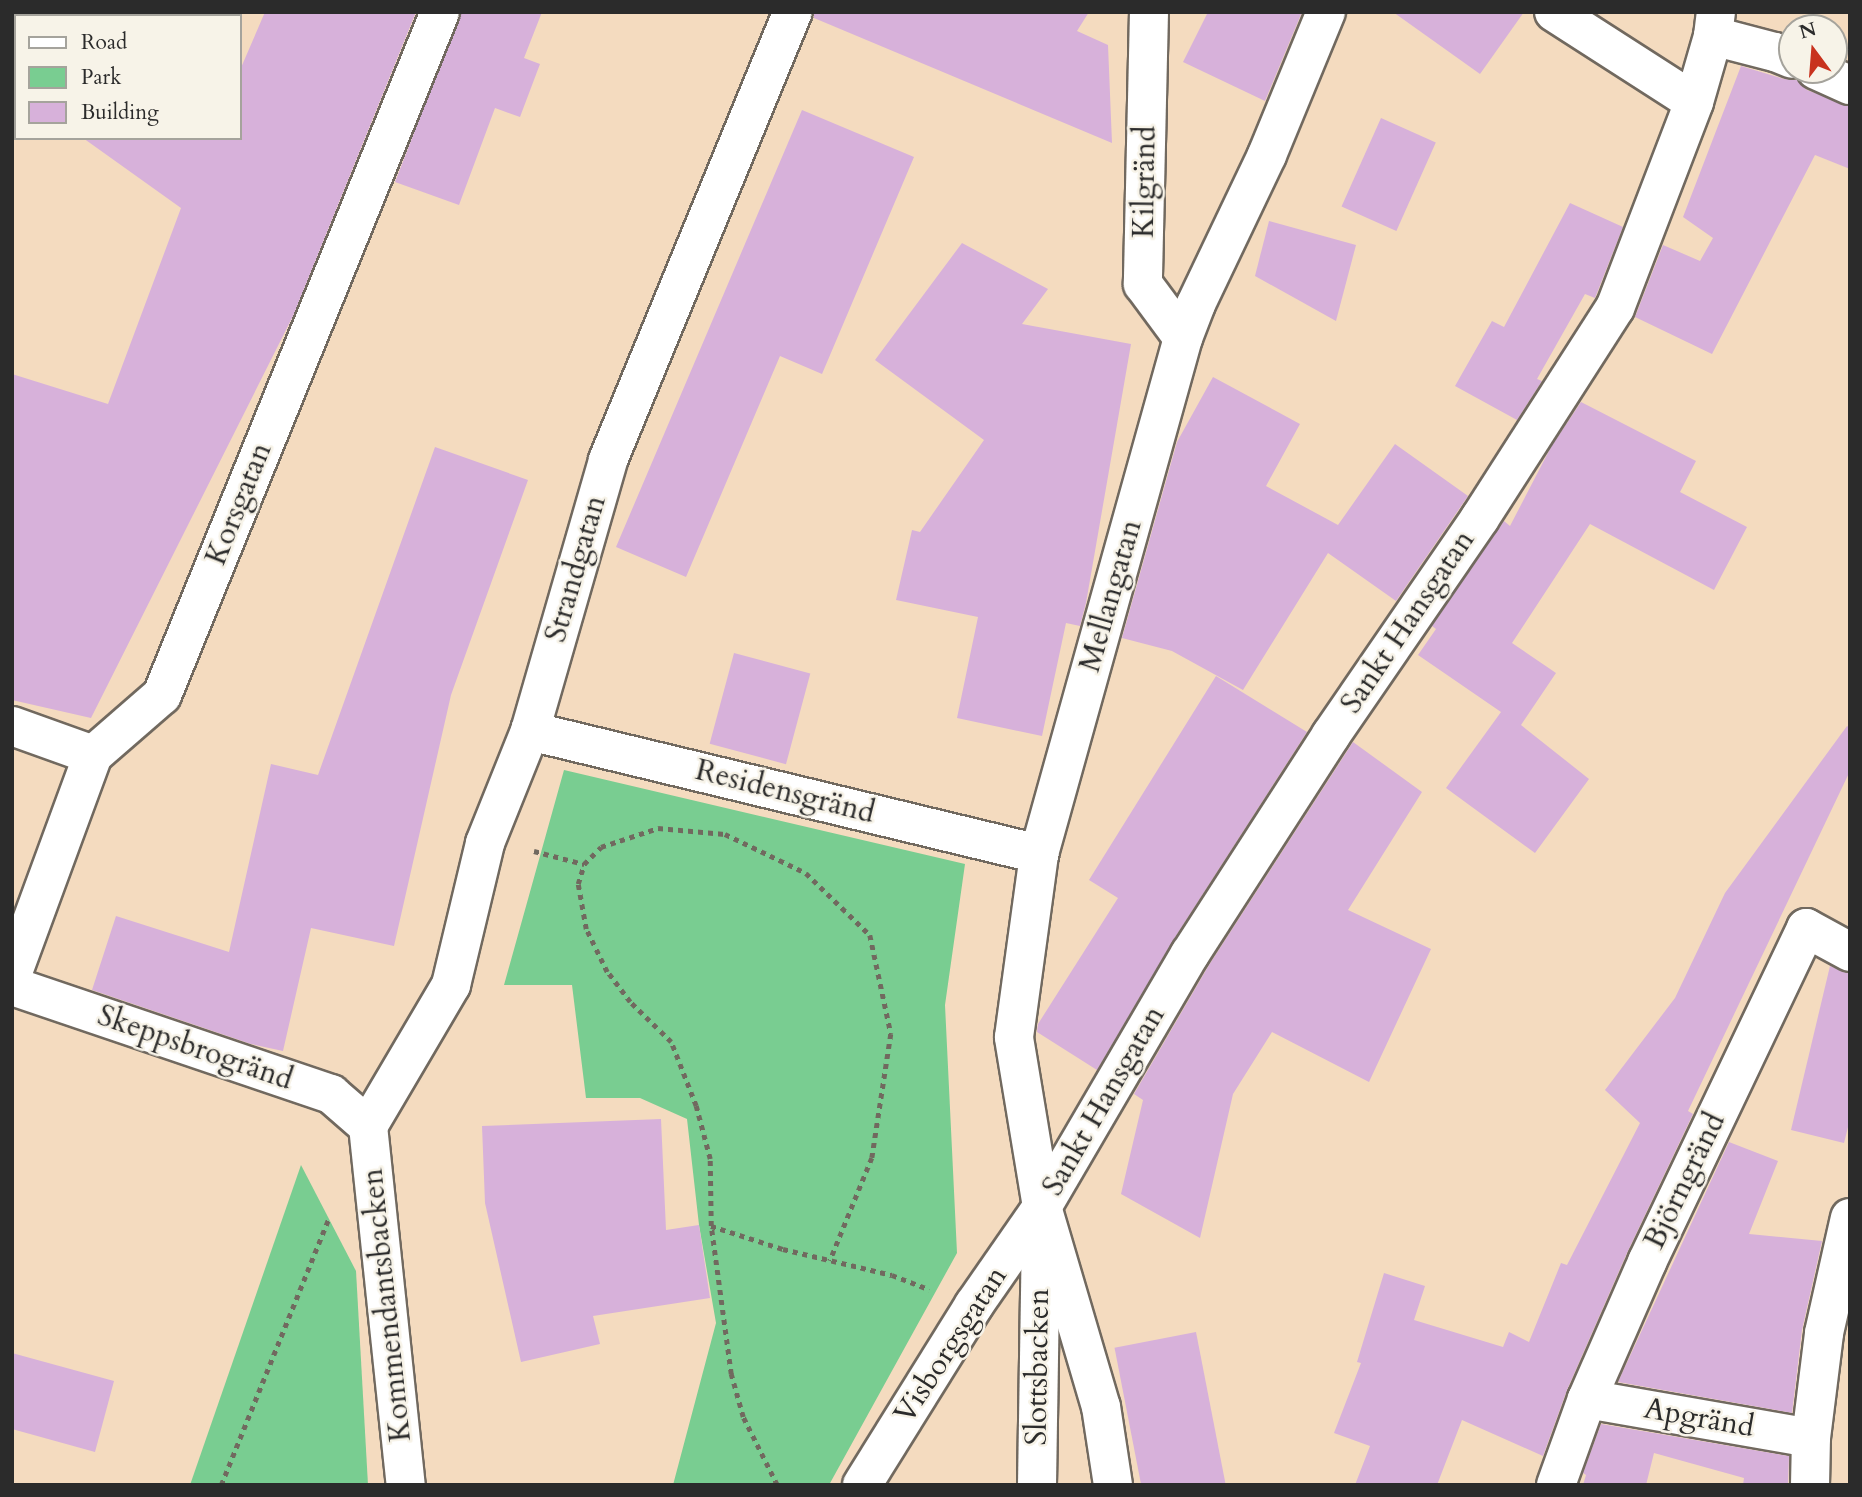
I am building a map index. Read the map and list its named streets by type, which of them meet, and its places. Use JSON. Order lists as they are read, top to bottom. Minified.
{"streets":{"street":["Kilgränd","Korsgatan","Strandgatan","Mellangatan","Sankt Hansgatan","Residensgränd","Skeppsbrogränd","Björngränd","Kommendantsbacken","Visborgsgatan","Slottsbacken","Apgränd"]},"crossings":[["Kilgränd","Mellangatan"],["Strandgatan","Residensgränd"],["Strandgatan","Skeppsbrogränd"],["Strandgatan","Kommendantsbacken"],["Mellangatan","Sankt Hansgatan"],["Mellangatan","Residensgränd"],["Mellangatan","Visborgsgatan"],["Mellangatan","Slottsbacken"],["Sankt Hansgatan","Visborgsgatan"],["Sankt Hansgatan","Slottsbacken"],["Skeppsbrogränd","Kommendantsbacken"],["Björngränd","Apgränd"],["Visborgsgatan","Slottsbacken"]],"legend":["Road","Park","Building"],"north":"top"}
